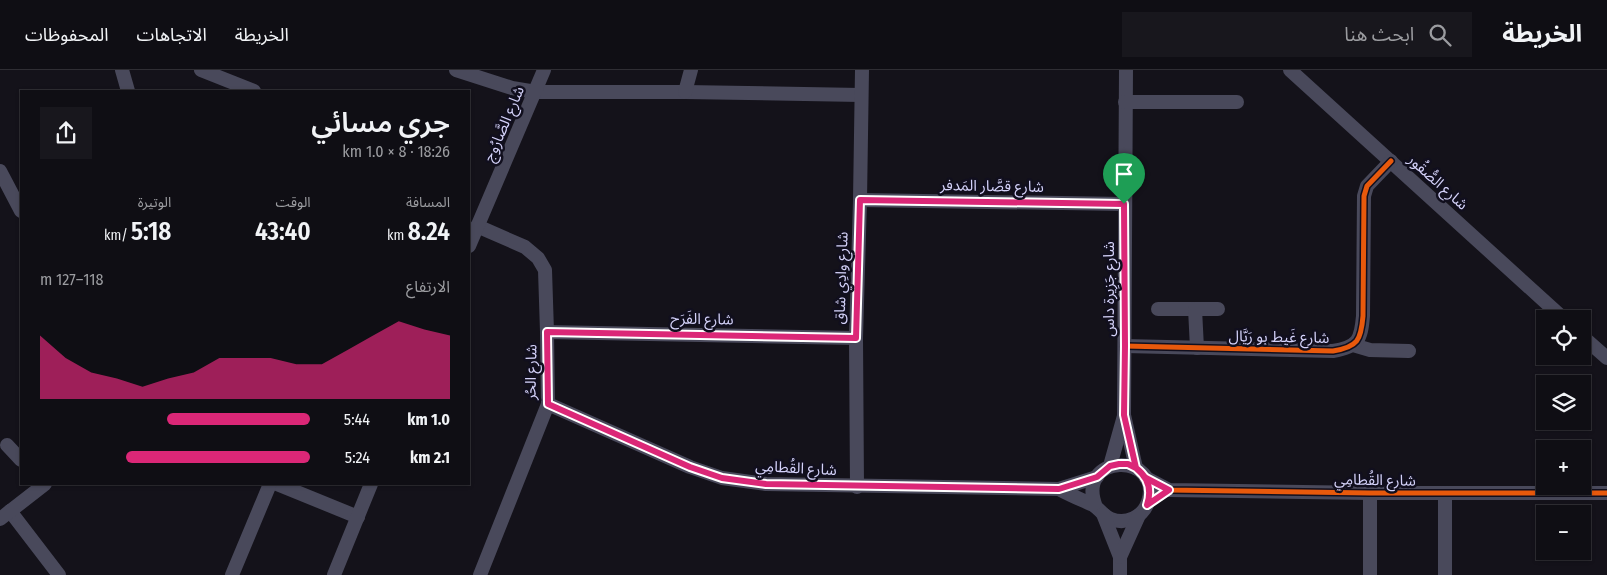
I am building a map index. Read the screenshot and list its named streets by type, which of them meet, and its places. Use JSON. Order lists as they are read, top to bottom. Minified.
{"streets":{"street":["شارع الصَّارُوج","شارع الصُّقُور","شارع قصَّار المَدفر","شارع وادِي شاق","شارع جَزِيرة داس","شارع الفَرَح","شارع غَيط بو رَيَّال","شارع الحُر","شارع القُطامِي"]},"crossings":[["شارع الصَّارُوج","شارع الحُر"],["شارع قصَّار المَدفر","شارع وادِي شاق"],["شارع قصَّار المَدفر","شارع جَزِيرة داس"],["شارع وادِي شاق","شارع الفَرَح"],["شارع وادِي شاق","شارع القُطامِي"],["شارع جَزِيرة داس","شارع غَيط بو رَيَّال"],["شارع جَزِيرة داس","شارع القُطامِي"],["شارع الفَرَح","شارع الحُر"],["شارع الحُر","شارع القُطامِي"]],"page":{"header":"الخريطة","search":"ابحث هنا","nav":["الخريطة","الاتجاهات","المحفوظات"],"heading":["جري مسائي","18:26 · 8 × 1.0 km"],"stats":[["المسافة","8.24 km"],["الوقت","43:40"],["الوتيرة","5:18 /km"]],"chart":["الارتفاع","118–127 m"],"map_buttons":["+","−"],"list":[{"name":"1.0 km","note":"5:44"},{"name":"2.1 km","note":"5:24"}]}}
